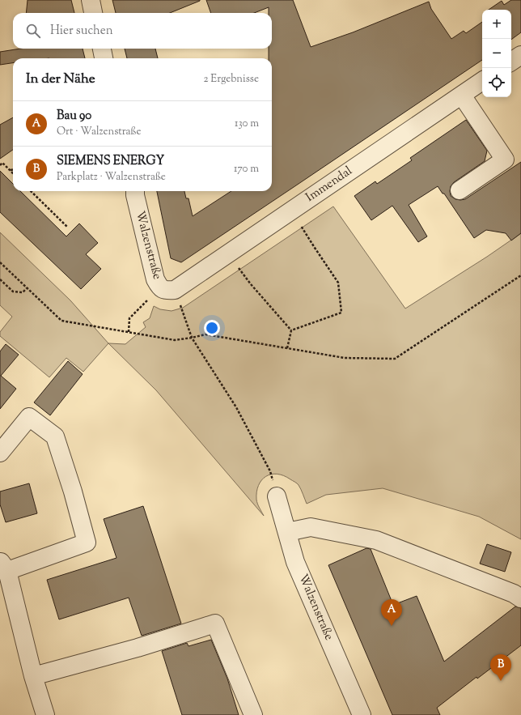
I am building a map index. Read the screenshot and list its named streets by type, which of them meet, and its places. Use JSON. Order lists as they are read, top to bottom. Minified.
{"streets":{"street":["Immendal","Walzenstraße"]},"crossings":[["Immendal","Walzenstraße"]],"page":{"map_buttons":["+","−"],"search":"Hier suchen","heading":["In der Nähe","2 Ergebnisse"],"list":[{"mark":"A","name":"Bau 90","note":"Ort · Walzenstraße","value":"130 m"},{"mark":"B","name":"SIEMENS ENERGY","note":"Parkplatz · Walzenstraße","value":"170 m"}],"pins":["A","B"]}}
